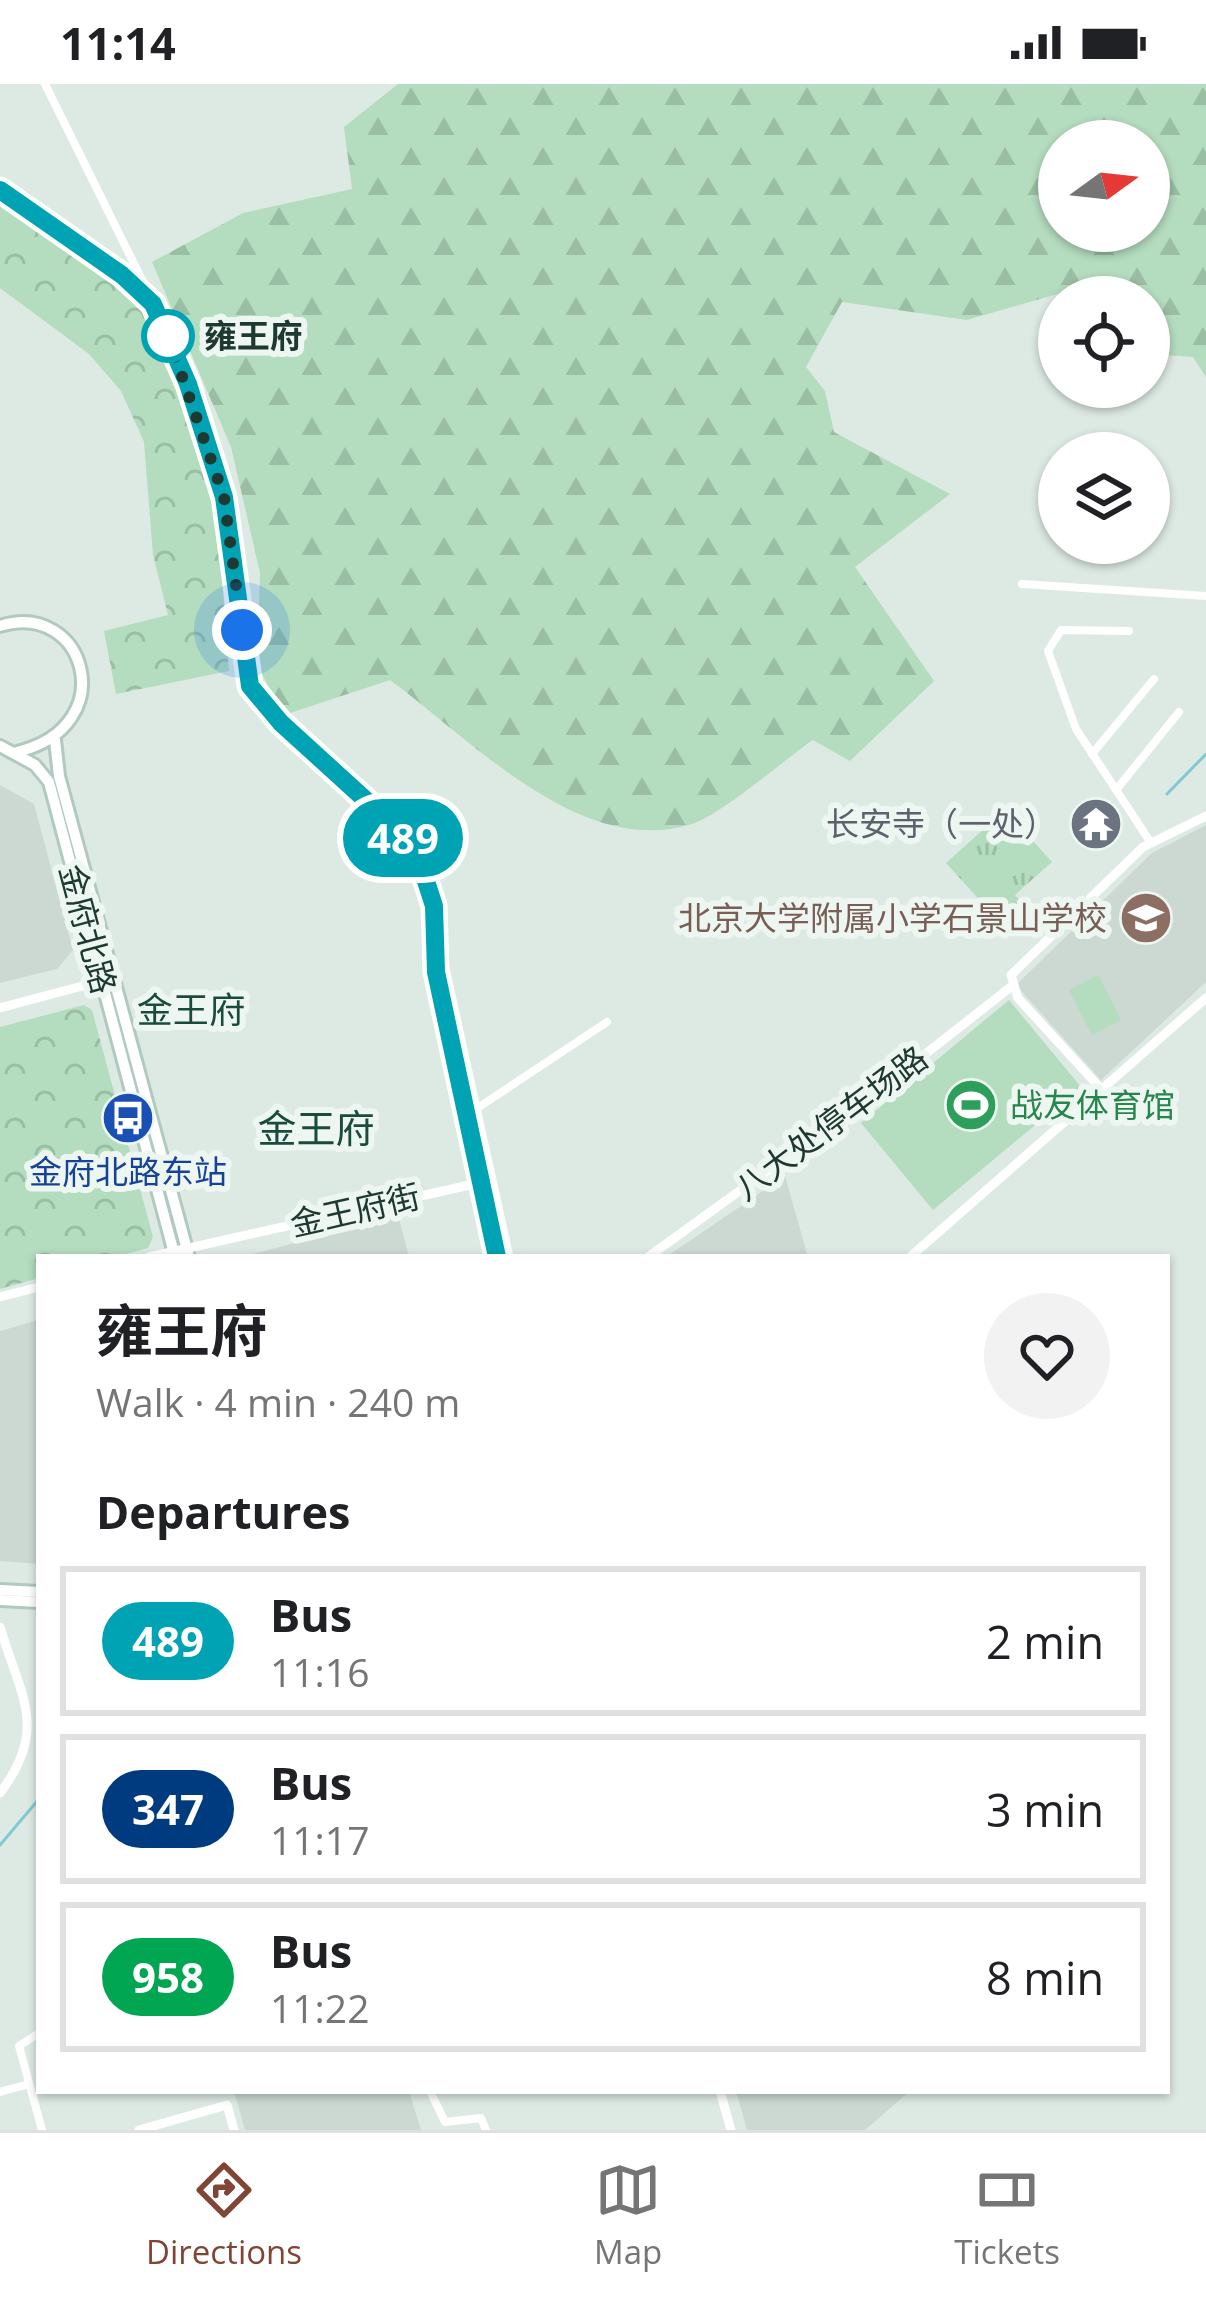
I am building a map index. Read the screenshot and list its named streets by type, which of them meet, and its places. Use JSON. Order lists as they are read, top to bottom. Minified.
{"streets":{"main road":["金府北路"],"street":["八大处停车场路","金王府街"]},"crossings":[["金府北路","金王府街"]],"districts":["金王府","金王府"],"places":{"other":["雍王府"],"temple":["长安寺（一处）"],"school or university":["北京大学附属小学石景山学校"],"sports":["战友体育馆"],"bus stop":["金府北路东站"]},"lines":["bus line 489"],"north":"right","page":{"status":"11:14","on_map":"489","heading":[["雍王府","Walk · 4 min · 240 m"],"Departures"],"list":[{"mark":"489","name":"Bus","note":"11:16","value":"2 min"},{"mark":"347","name":"Bus","note":"11:17","value":"3 min"},{"mark":"958","name":"Bus","note":"11:22","value":"8 min"}],"tabs":["Directions","Map","Tickets"]}}
